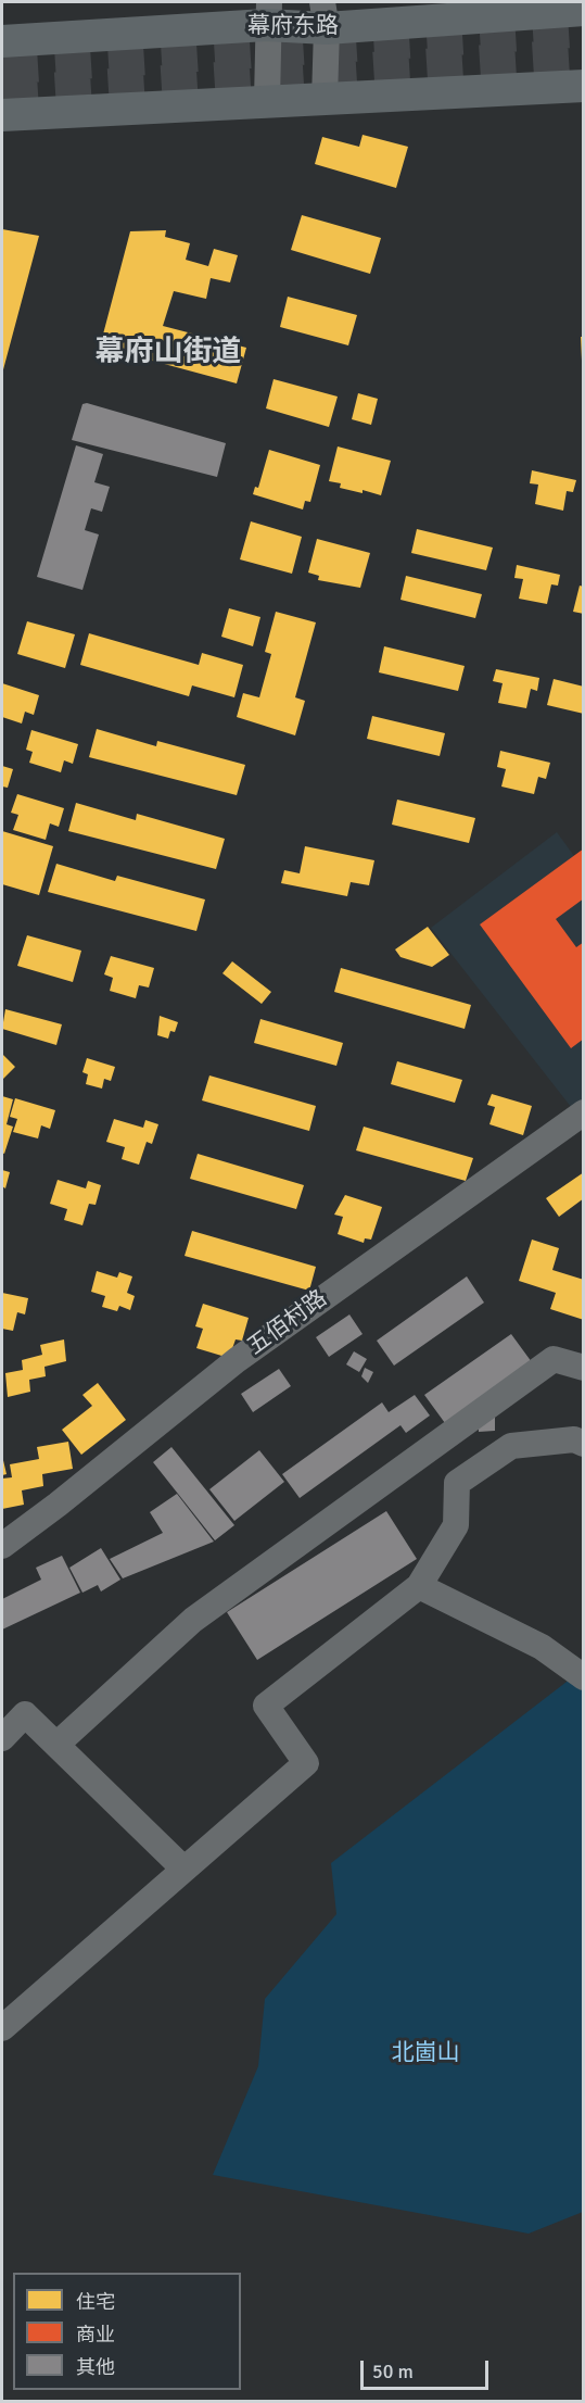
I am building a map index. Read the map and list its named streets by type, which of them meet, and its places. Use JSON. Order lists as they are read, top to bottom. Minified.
{"streets":{"main road":["幕府东路"],"street":["五佰村路"]},"districts":["幕府山街道"],"parks":["北崮山"],"legend":["住宅","商业","其他"],"scale_bar":"50 m"}
